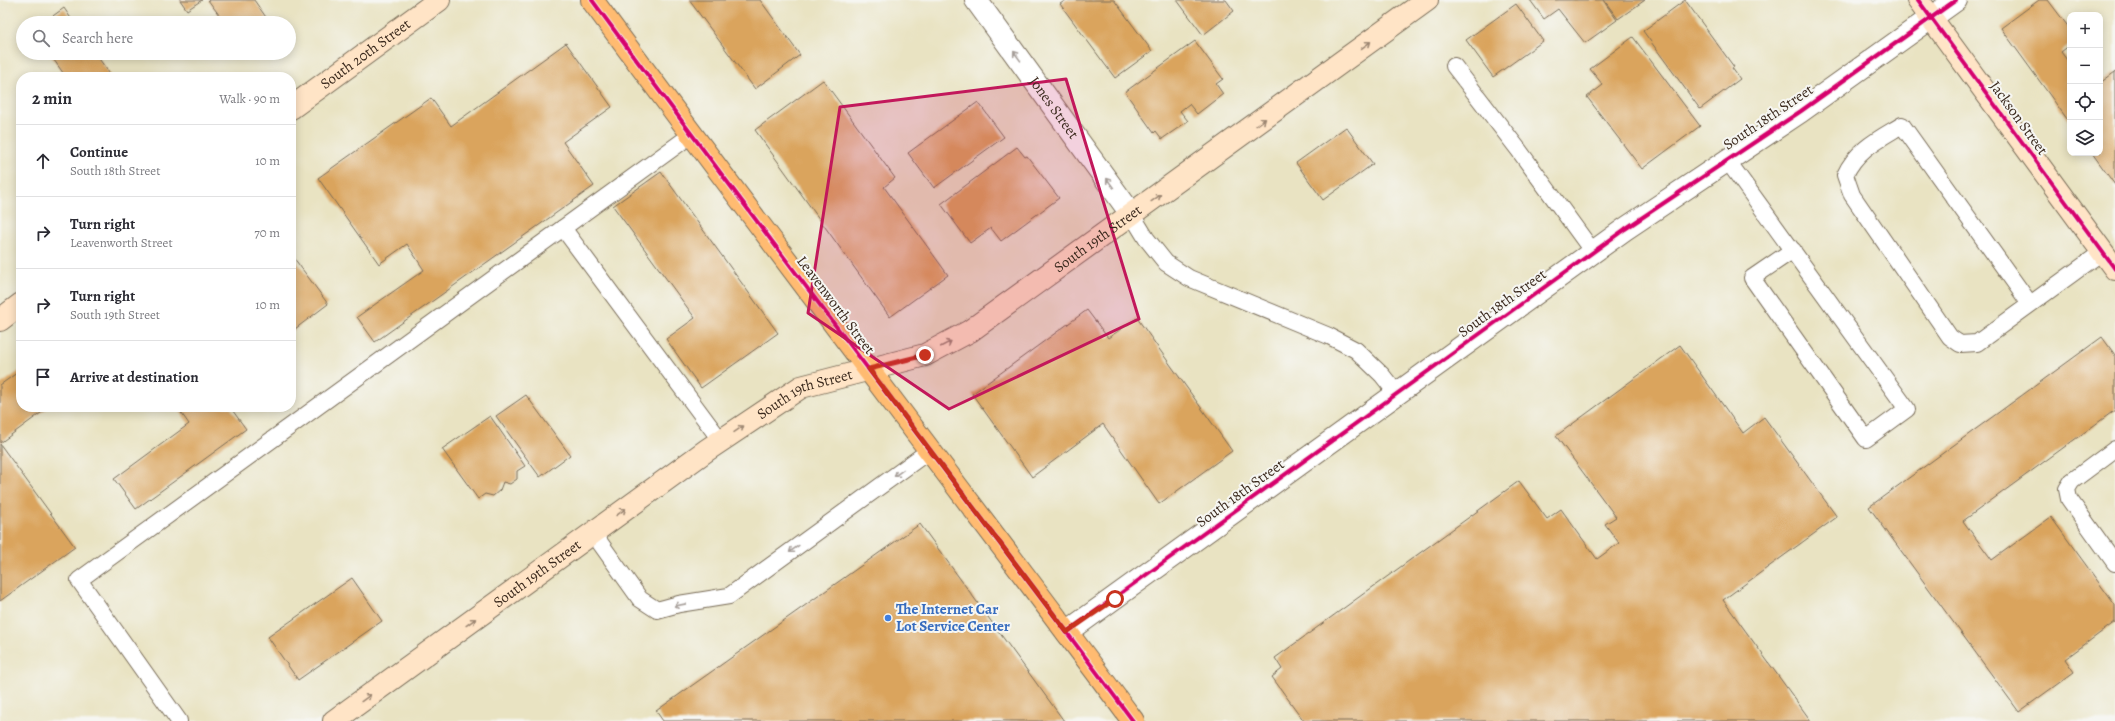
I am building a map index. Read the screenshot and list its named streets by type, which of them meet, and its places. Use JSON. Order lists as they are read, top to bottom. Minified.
{"streets":{"main road":["Leavenworth Street"],"street":["South 20th Street","Jones Street","South 18th Street","Jackson Street","South 19th Street"]},"crossings":[["Jones Street","South 19th Street"],["South 18th Street","Jackson Street"],["South 18th Street","Leavenworth Street"],["South 19th Street","Leavenworth Street"]],"one_way":["Jones Street","South 19th Street"],"places":["The Internet Car Lot Service Center"],"page":{"map_buttons":["+","−"],"search":"Search here","heading":["2 min","Walk · 90 m"],"list":[["Continue","South 18th Street","10 m"],["Turn right","Leavenworth Street","70 m"],["Turn right","South 19th Street","10 m"],"Arrive at destination"]}}
